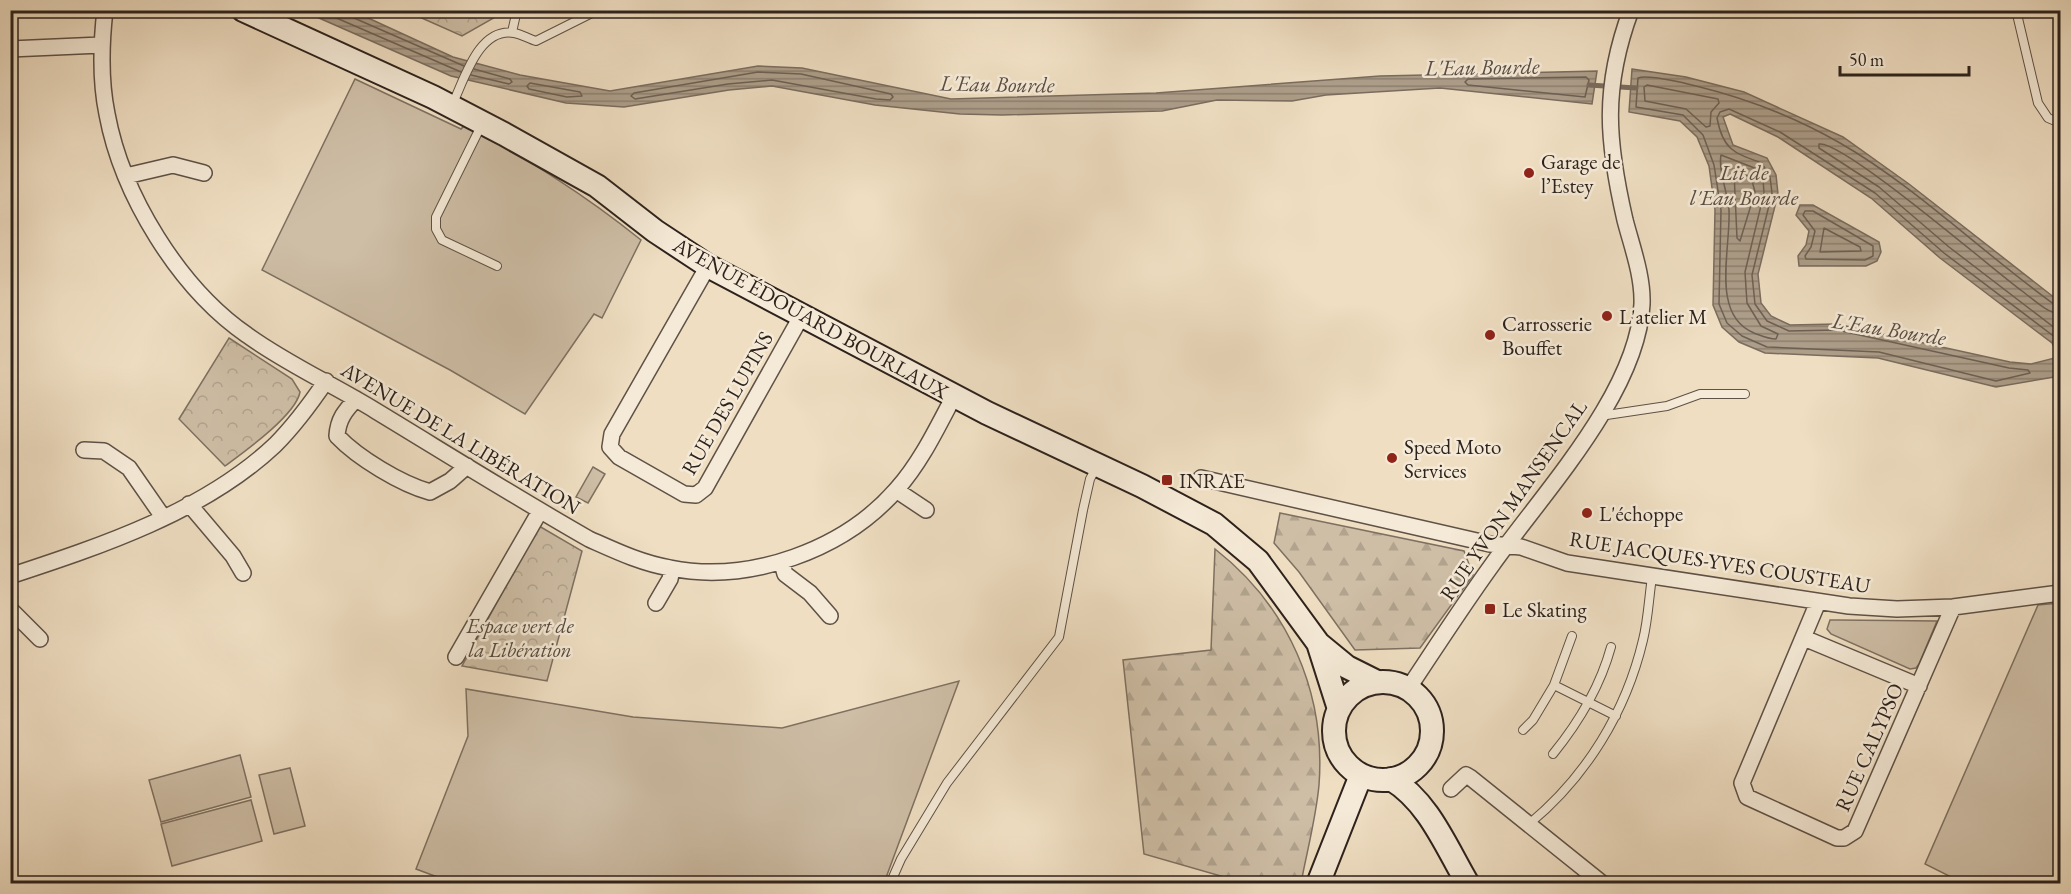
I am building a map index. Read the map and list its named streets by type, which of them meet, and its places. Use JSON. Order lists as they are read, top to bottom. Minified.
{"streets":{"street":["AVENUE ÉDOUARD BOURLAUX","RUE DES LUPINS","AVENUE DE LA LIBÉRATION","RUE YVON MANSENCAL","RUE JACQUES-YVES COUSTEAU","RUE CALYPSO"]},"crossings":[["AVENUE ÉDOUARD BOURLAUX","RUE DES LUPINS"],["AVENUE ÉDOUARD BOURLAUX","AVENUE DE LA LIBÉRATION"],["AVENUE ÉDOUARD BOURLAUX","RUE YVON MANSENCAL"],["RUE YVON MANSENCAL","RUE JACQUES-YVES COUSTEAU"],["RUE JACQUES-YVES COUSTEAU","RUE CALYPSO"]],"water":["L'Eau Bourde","Lit de l'Eau Bourde"],"parks":["Espace vert de la Libération"],"places":{"other":["Garage de l’Estey","L'atelier M","Carrosserie Bouffet","Speed Moto Services","L'échoppe"],"transit":["INRAE","Le Skating"]},"scale_bar":"50 m"}
